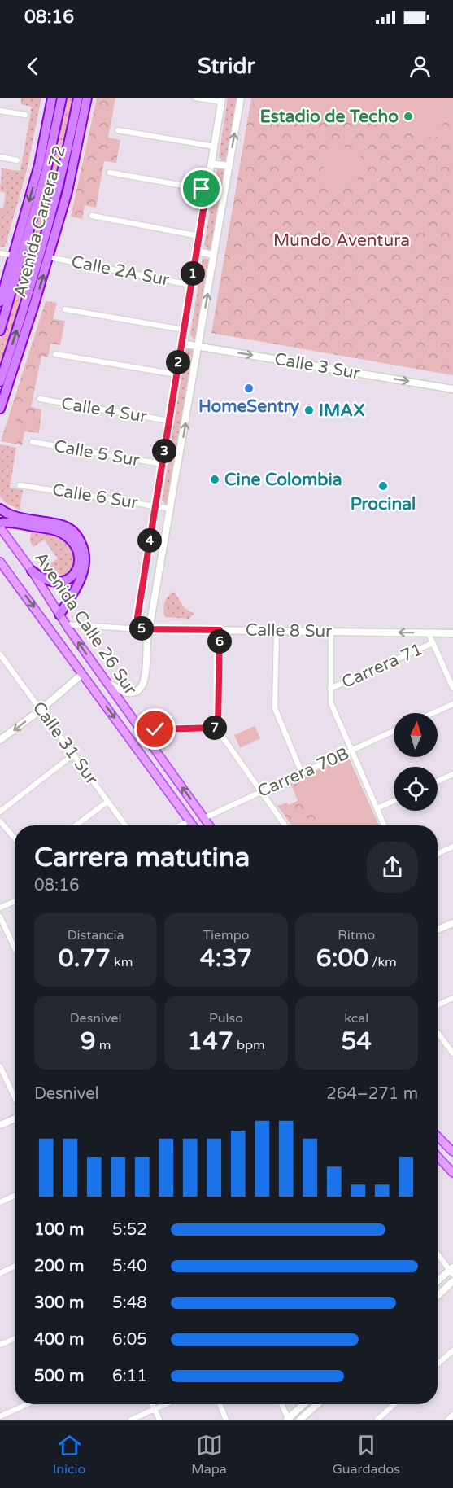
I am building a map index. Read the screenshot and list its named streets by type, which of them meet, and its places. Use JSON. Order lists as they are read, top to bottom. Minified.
{"streets":{"highway":["Avenida Carrera 72"],"main road":["Avenida Calle 26 Sur"],"street":["Calle 2A Sur","Calle 3 Sur","Calle 4 Sur","Calle 5 Sur","Calle 6 Sur","Calle 8 Sur","Carrera 71","Calle 31 Sur","Carrera 70B"]},"crossings":[["Avenida Carrera 72","Calle 2A Sur"],["Avenida Calle 26 Sur","Calle 8 Sur"],["Avenida Calle 26 Sur","Carrera 70B"],["Calle 8 Sur","Carrera 71"]],"one_way":["Calle 3 Sur"],"parks":["Mundo Aventura"],"places":["Estadio de Techo","HomeSentry","IMAX","Cine Colombia","Procinal"],"north":"top","page":{"status":"08:16","header":"Stridr","pins":["1","2","3","4","5","6","7"],"heading":["Carrera matutina","08:16"],"stats":[["Distancia","0.77 km"],["Tiempo","4:37"],["Ritmo","6:00 /km"],["Desnivel","9 m"],["Pulso","147 bpm"],["kcal","54"]],"chart":["Desnivel","264–271 m"],"list":[{"name":"100 m","note":"5:52"},{"name":"200 m","note":"5:40"},{"name":"300 m","note":"5:48"},{"name":"400 m","note":"6:05"},{"name":"500 m","note":"6:11"}],"tabs":["Inicio","Mapa","Guardados"]}}
